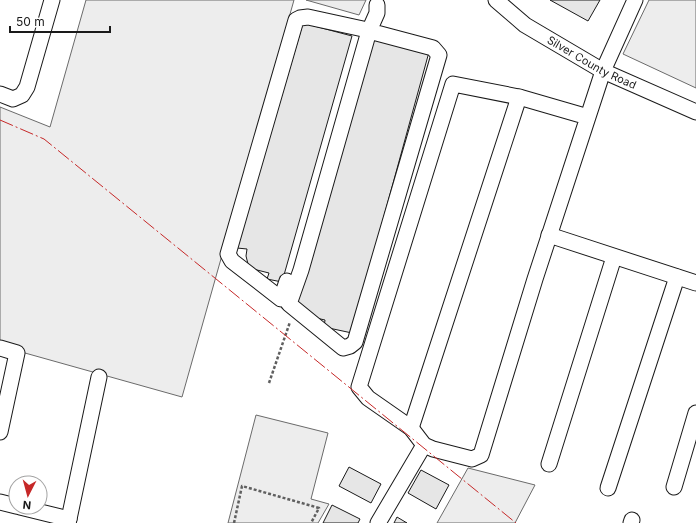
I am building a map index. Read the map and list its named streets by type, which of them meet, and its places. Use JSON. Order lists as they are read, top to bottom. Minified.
{"streets":{"street":["Silver County Road"]},"scale_bar":"50 m","north":"bottom"}
